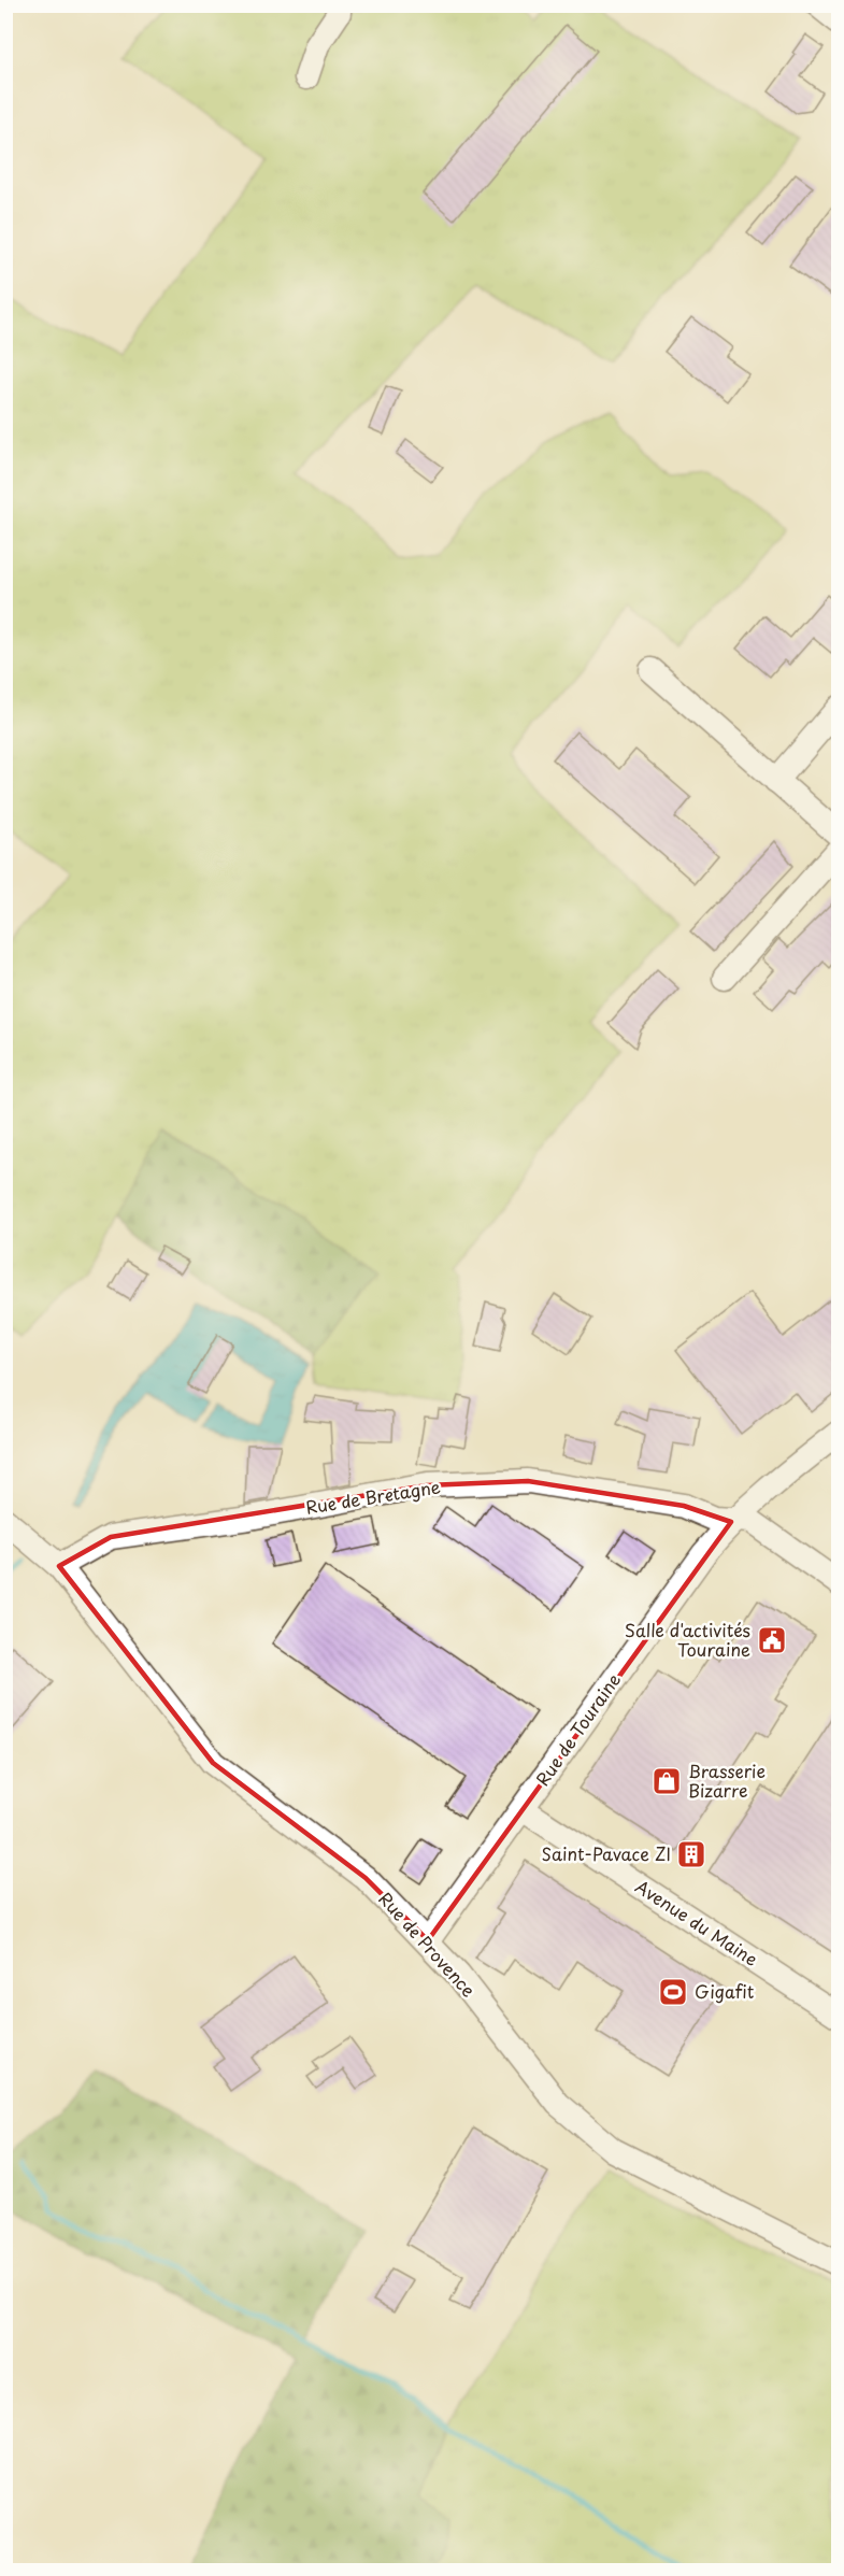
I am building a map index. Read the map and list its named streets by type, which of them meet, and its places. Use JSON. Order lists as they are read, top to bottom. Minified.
{"streets":{"street":["Rue de Bretagne","Rue de Touraine","Avenue du Maine","Rue de Provence"]},"crossings":[["Rue de Bretagne","Rue de Touraine"],["Rue de Bretagne","Rue de Provence"],["Rue de Touraine","Avenue du Maine"],["Rue de Touraine","Rue de Provence"]],"places":{"public building":["Salle d'activités Touraine"],"shop":["Brasserie Bizarre"],"building":["Saint-Pavace ZI"],"sports":["Gigafit"]}}
